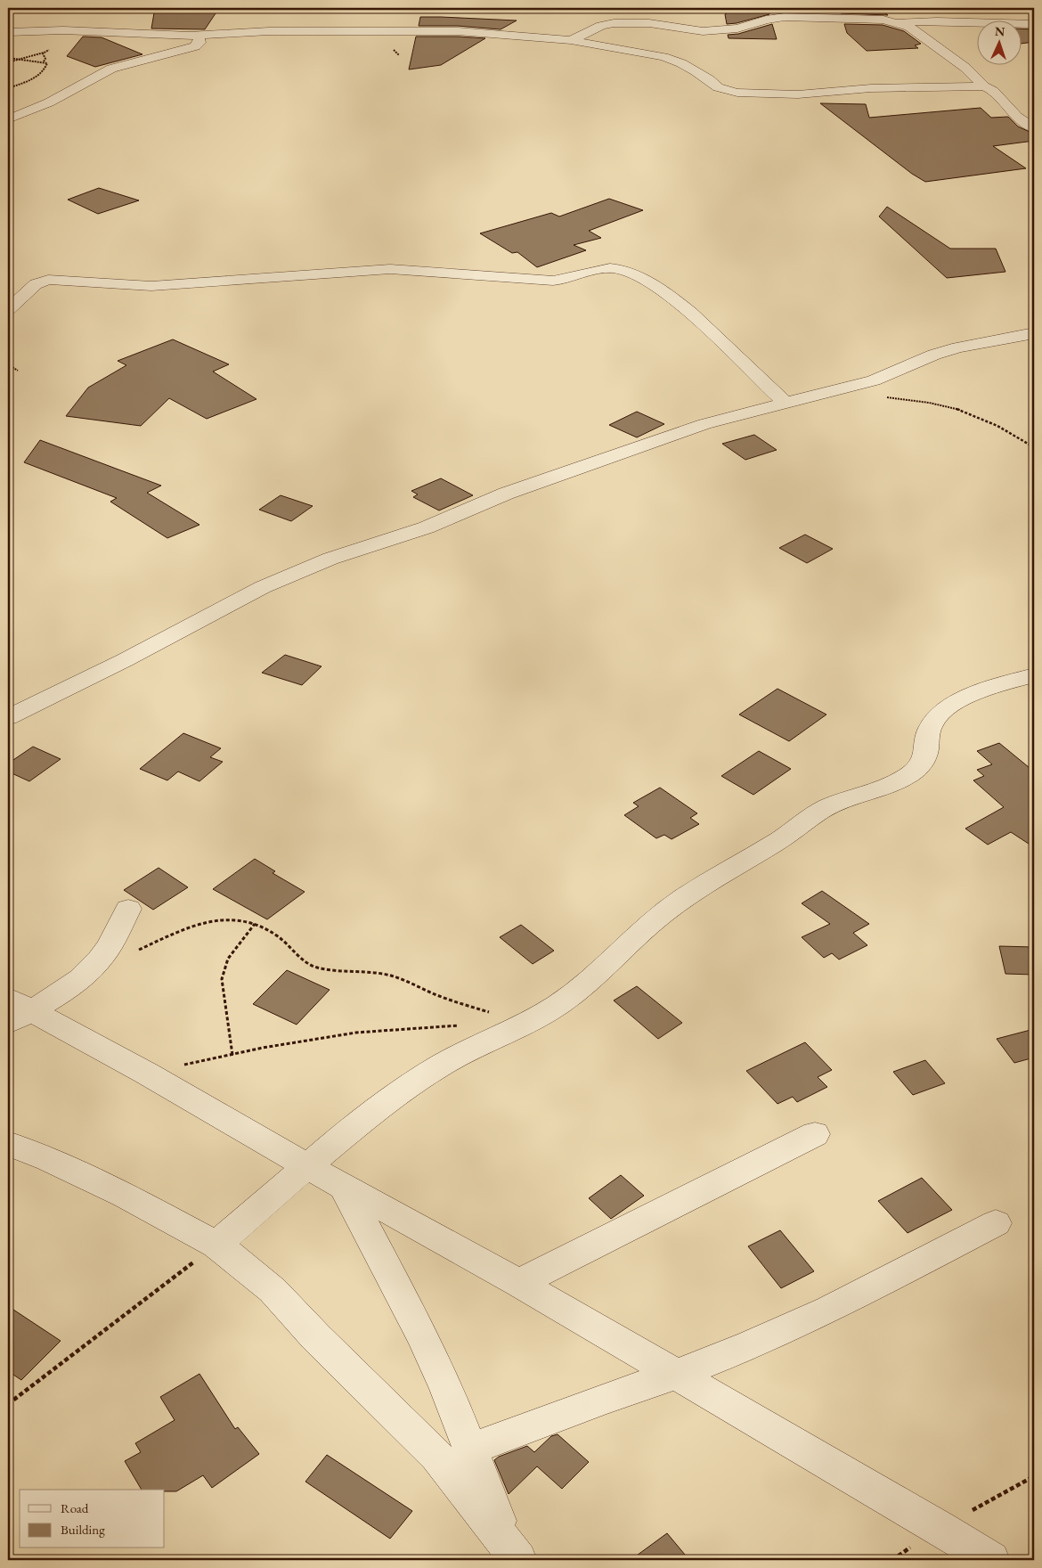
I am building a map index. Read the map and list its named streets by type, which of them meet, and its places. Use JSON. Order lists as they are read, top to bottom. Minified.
{"legend":["Road","Building"],"north":"top"}
